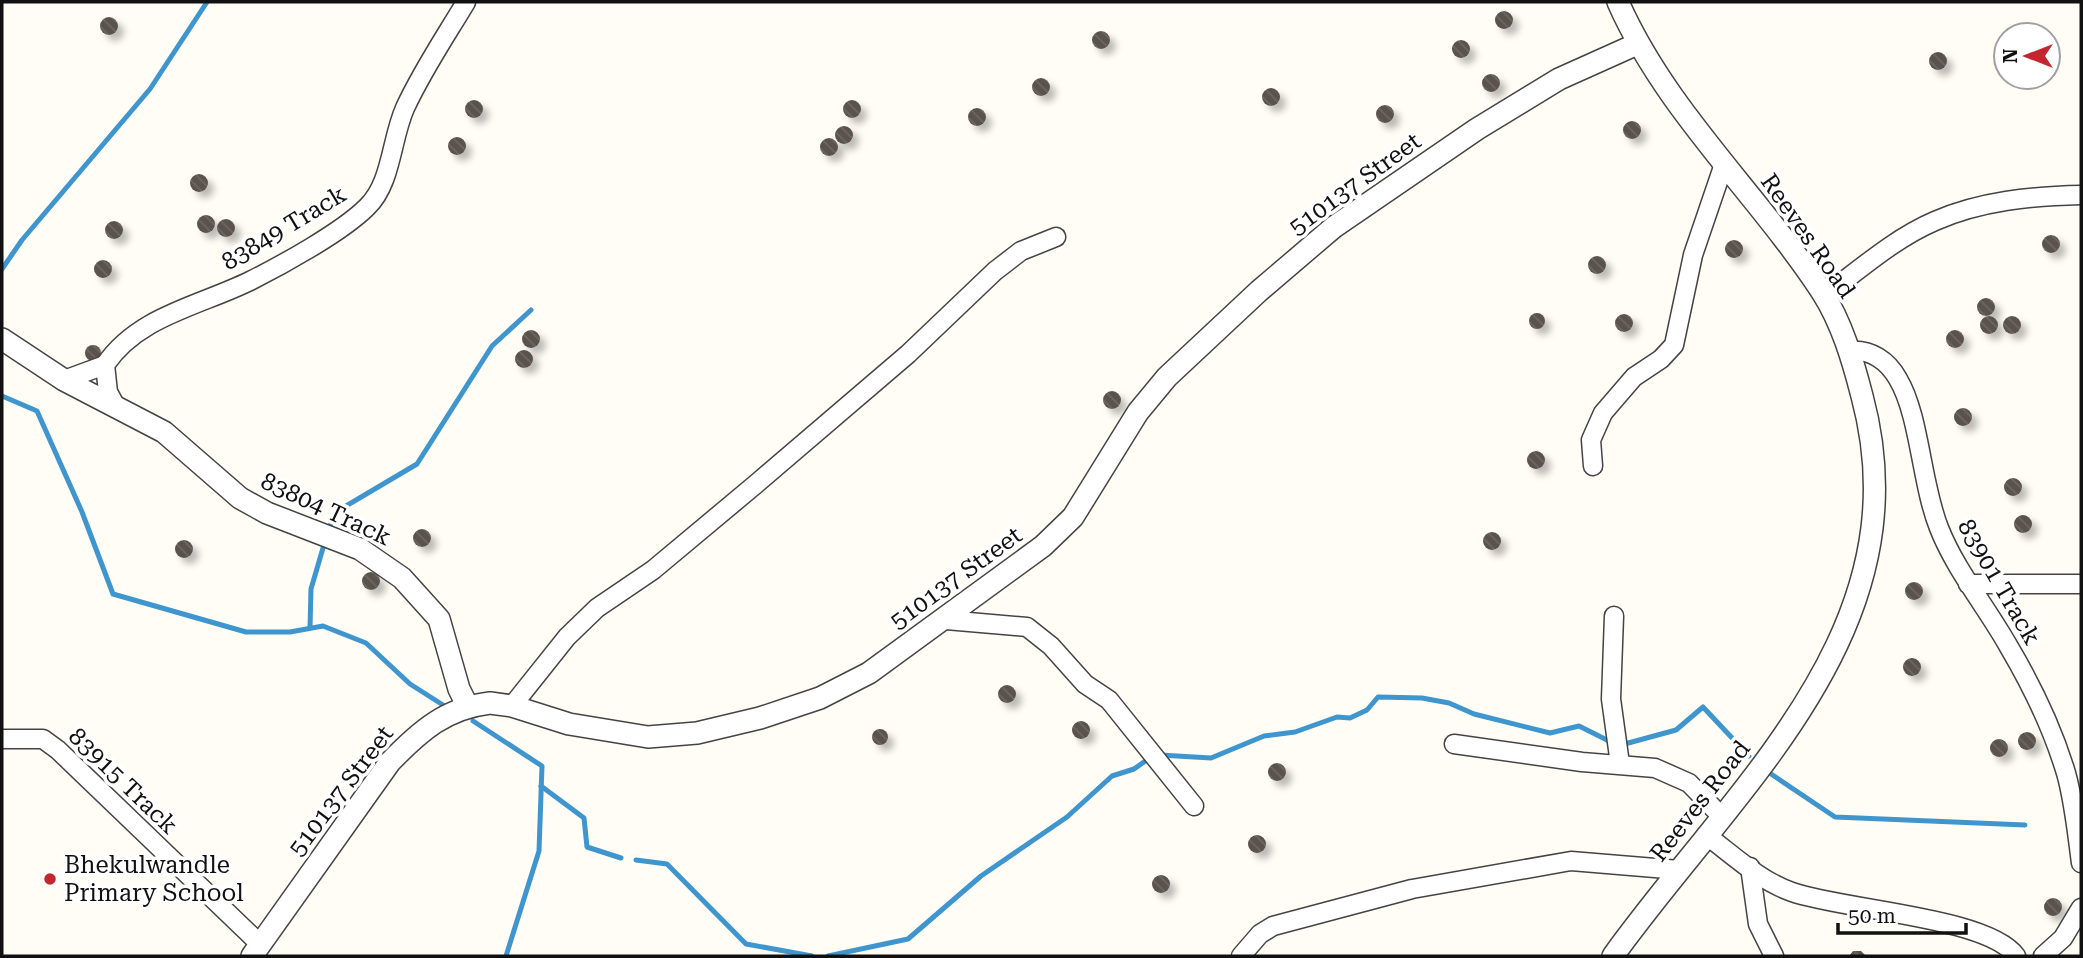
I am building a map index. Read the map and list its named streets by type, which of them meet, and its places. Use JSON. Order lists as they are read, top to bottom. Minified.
{"streets":{"street":["510137 Street","83849 Track","Reeves Road","83804 Track","83901 Track","83915 Track"]},"crossings":[["510137 Street","Reeves Road"],["510137 Street","83804 Track"],["510137 Street","83915 Track"],["Reeves Road","83901 Track"]],"places":["Bhekulwandle Primary School"],"scale_bar":"50 m","north":"left"}
